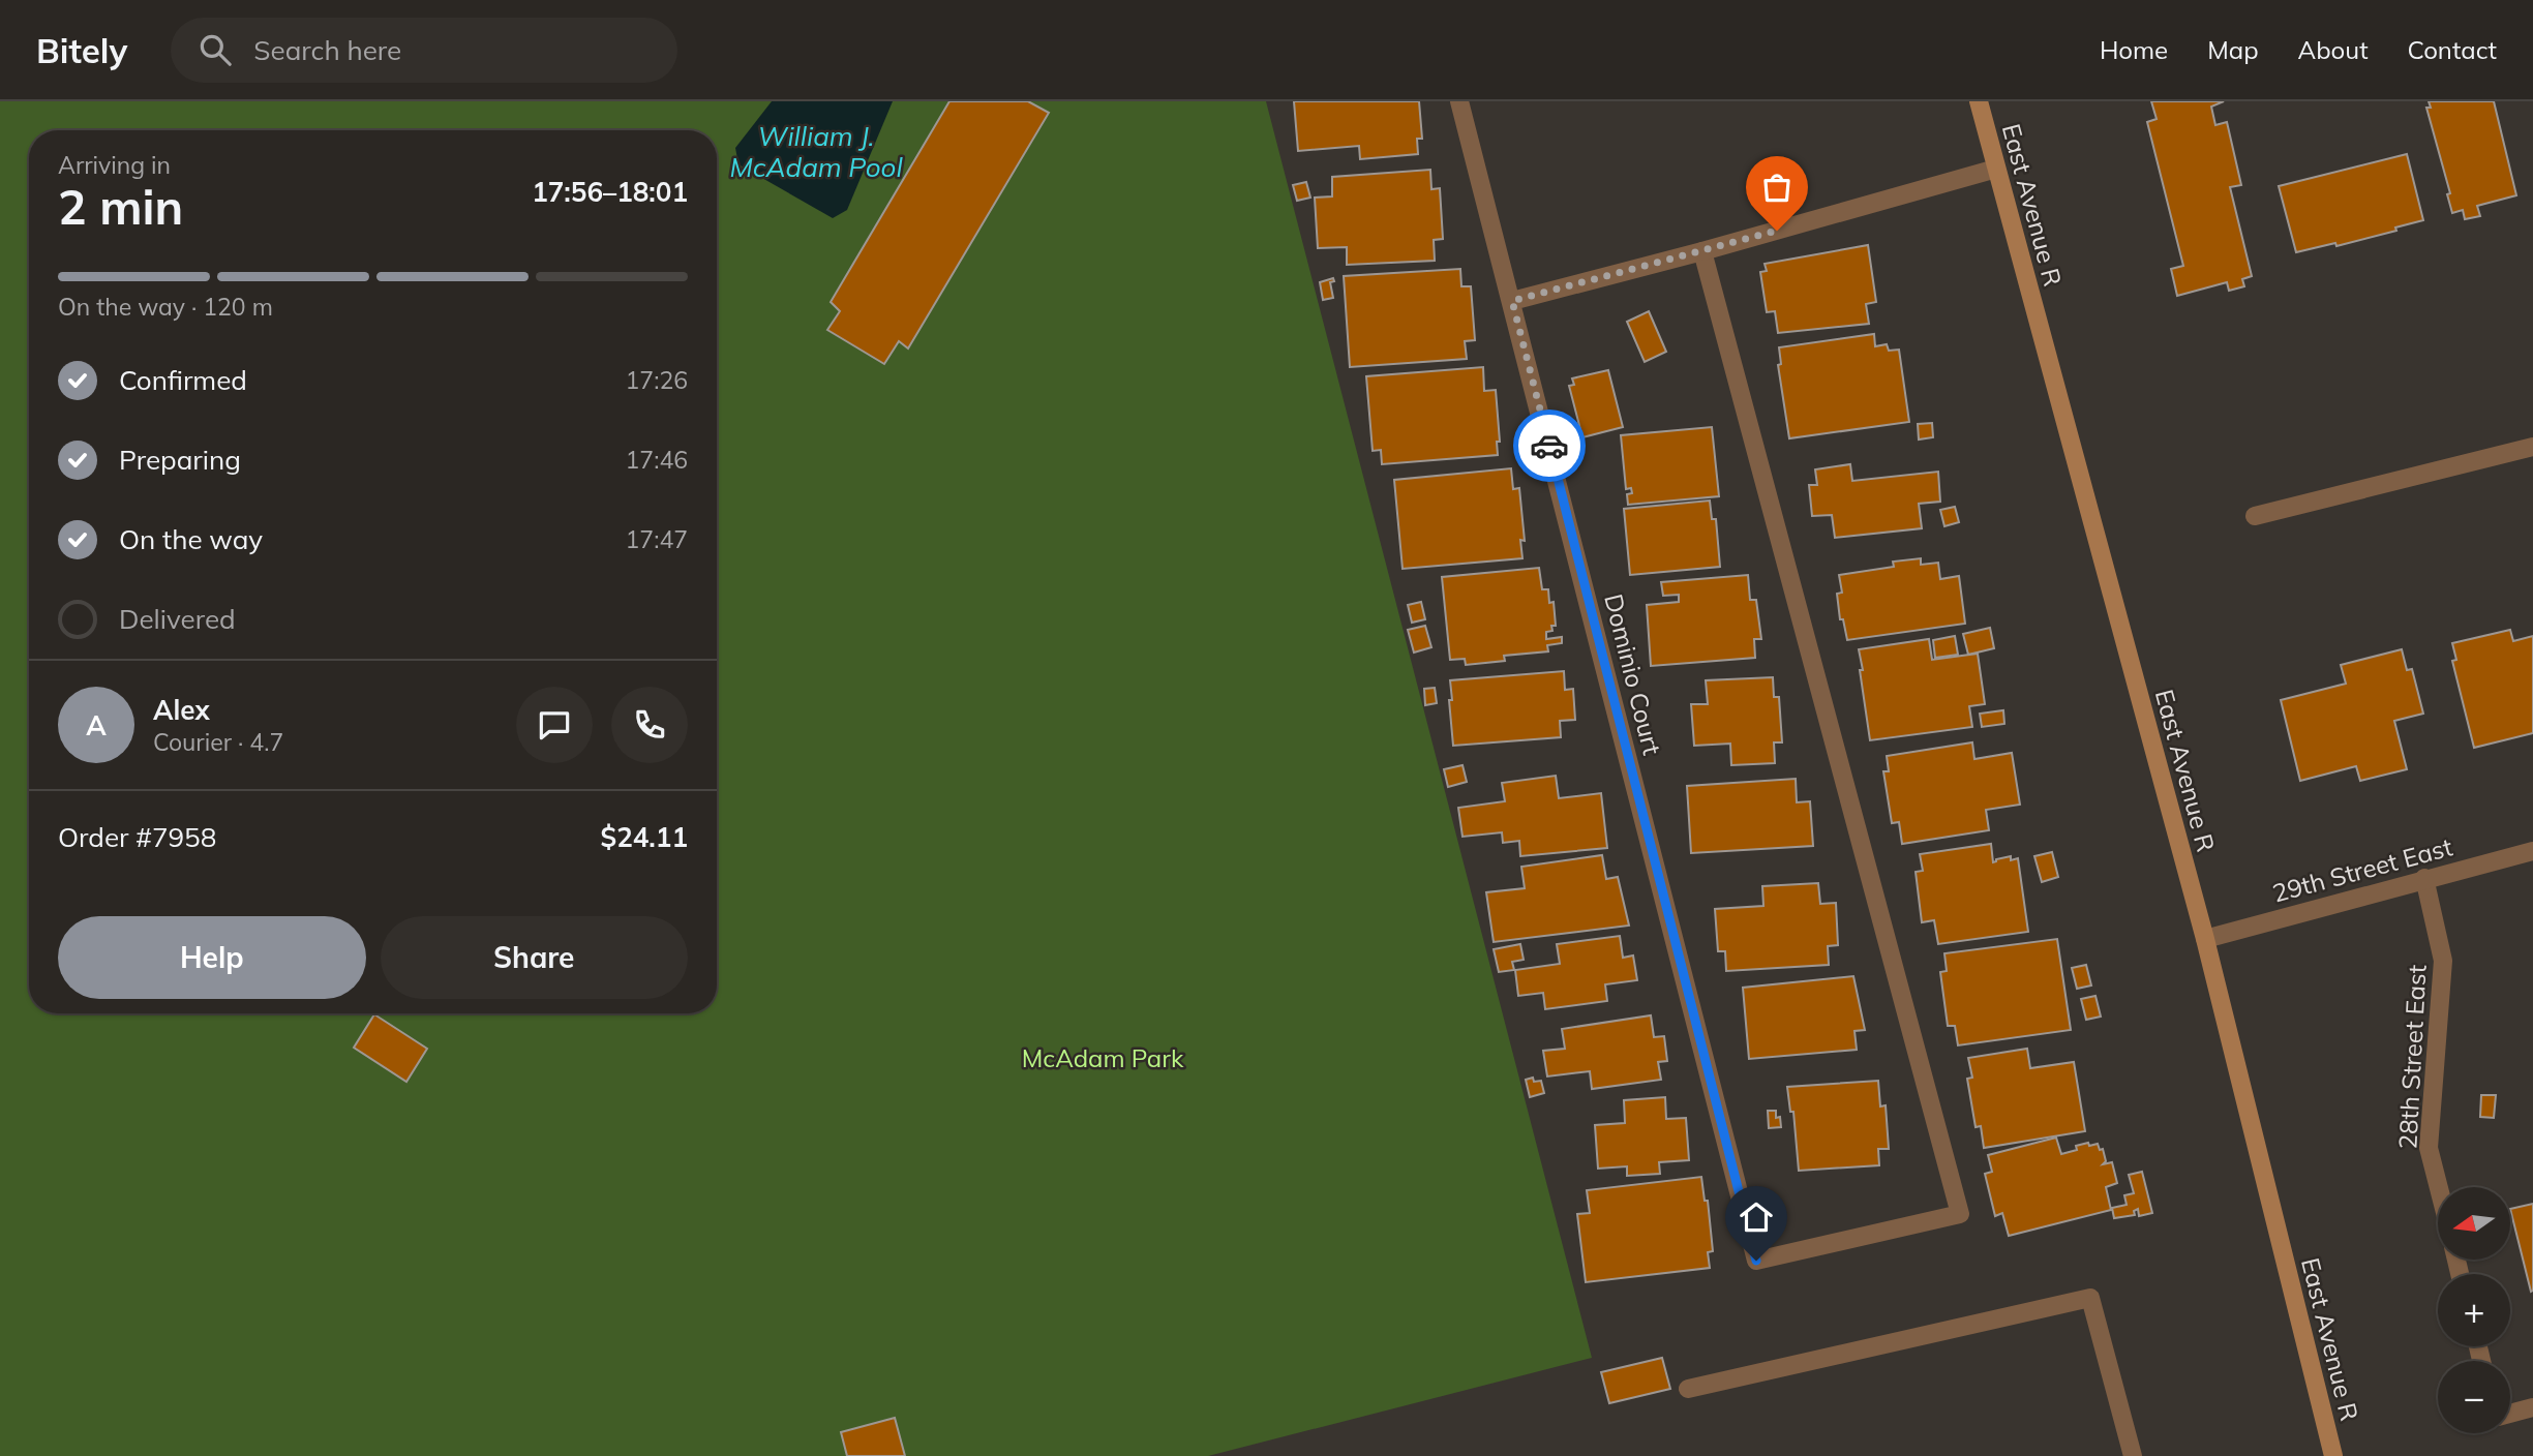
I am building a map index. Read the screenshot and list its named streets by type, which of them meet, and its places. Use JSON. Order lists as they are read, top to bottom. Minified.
{"streets":{"main road":["East Avenue R"],"street":["Dominio Court","29th Street East","28th Street East"]},"crossings":[["East Avenue R","29th Street East"],["29th Street East","28th Street East"]],"water":["William J. McAdam Pool"],"parks":["McAdam Park"],"north":"left","page":{"header":"Bitely","search":"Search here","nav":["Home","Map","About","Contact"],"heading":["2 min","Arriving in","17:56–18:01"],"panel":["Alex","Courier · 4.7","Order #7958","$24.11"],"bar":"On the way · 120 m","list":[["Confirmed","17:26"],["Preparing","17:46"],["On the way","17:47"],"Delivered"],"round":"A","buttons":["Help","Share"],"map_buttons":["+","−"]}}
